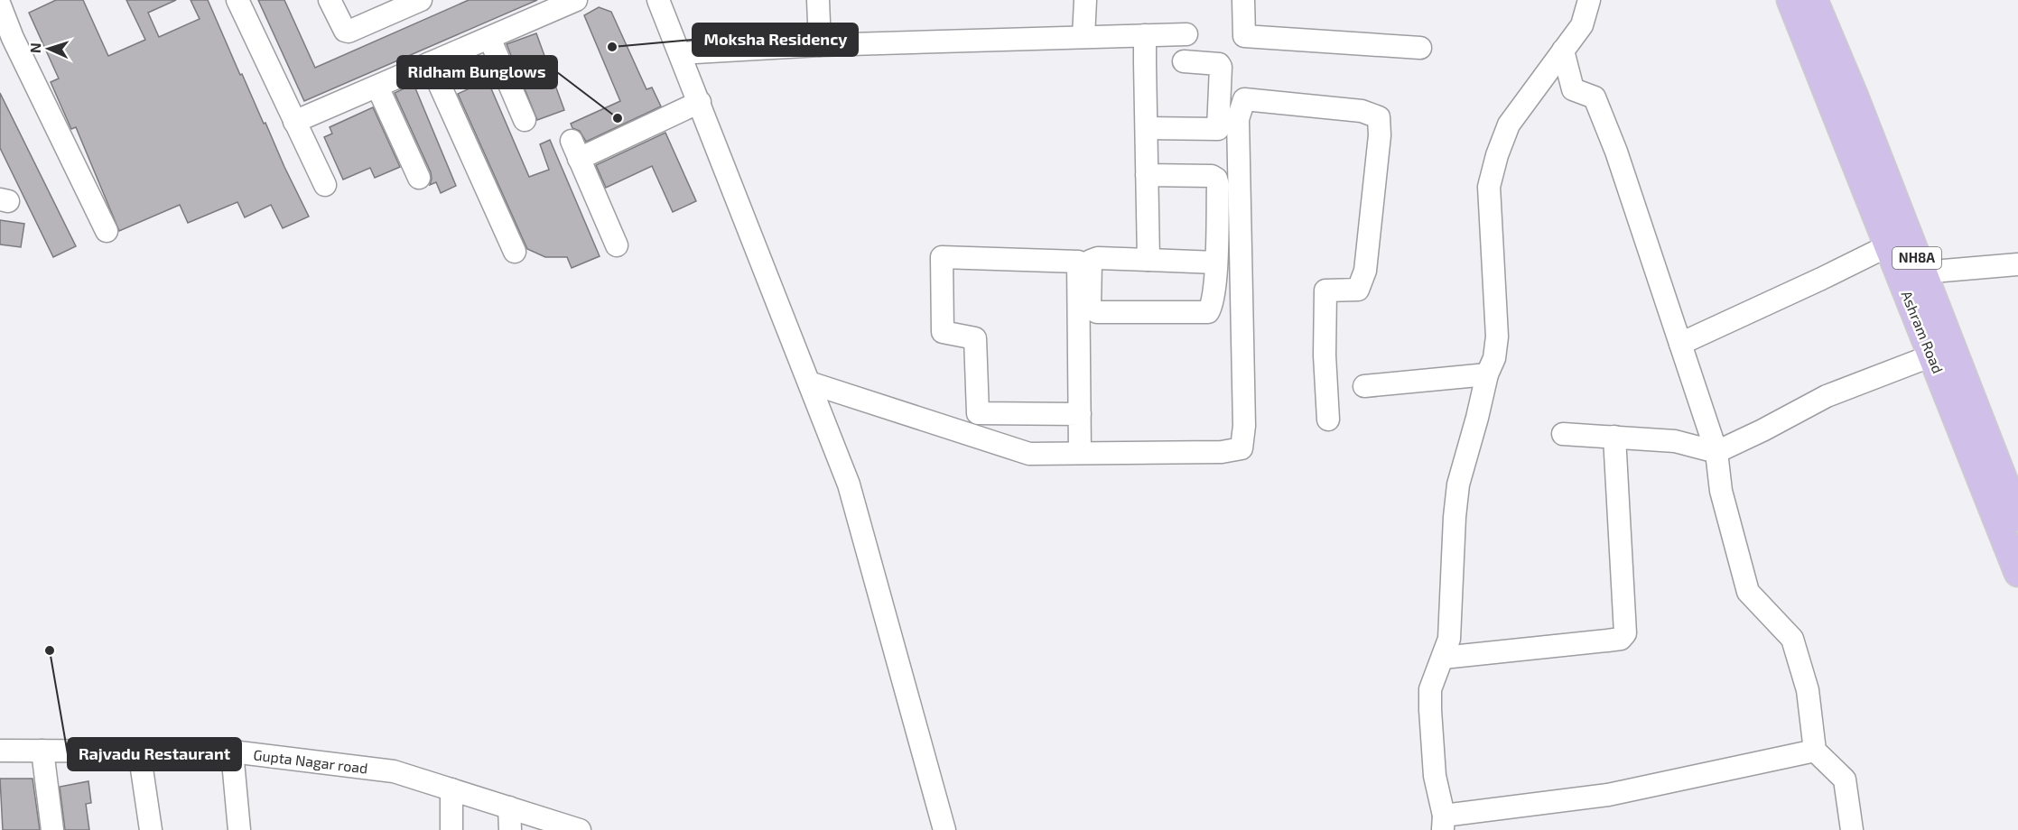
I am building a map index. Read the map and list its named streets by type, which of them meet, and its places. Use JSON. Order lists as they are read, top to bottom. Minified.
{"streets":{"main road":["NH8A","Ashram Road"],"street":["Gupta Nagar road"]},"places":["Moksha Residency","Ridham Bunglows","Rajvadu Restaurant"],"north":"left"}
